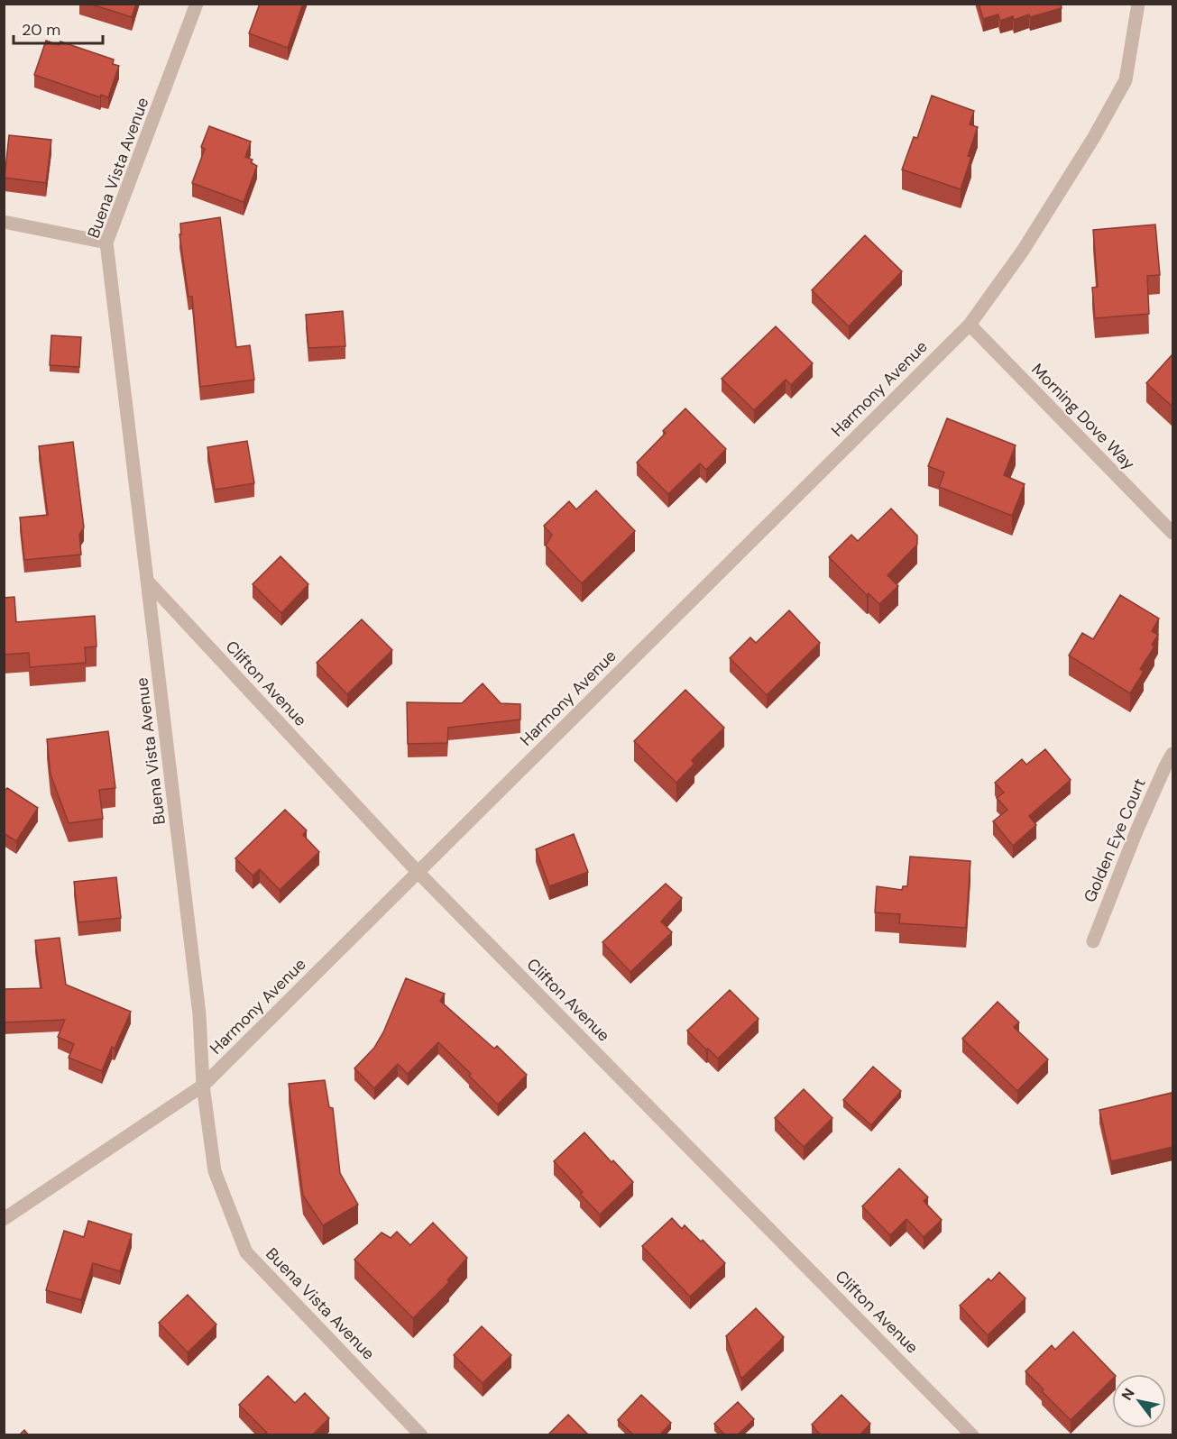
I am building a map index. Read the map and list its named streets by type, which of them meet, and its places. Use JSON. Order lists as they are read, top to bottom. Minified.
{"streets":{"street":["Buena Vista Avenue","Harmony Avenue","Morning Dove Way","Clifton Avenue","Golden Eye Court"]},"crossings":[["Buena Vista Avenue","Harmony Avenue"],["Buena Vista Avenue","Clifton Avenue"],["Harmony Avenue","Morning Dove Way"],["Harmony Avenue","Clifton Avenue"]],"scale_bar":"20 m","north":"top left"}
